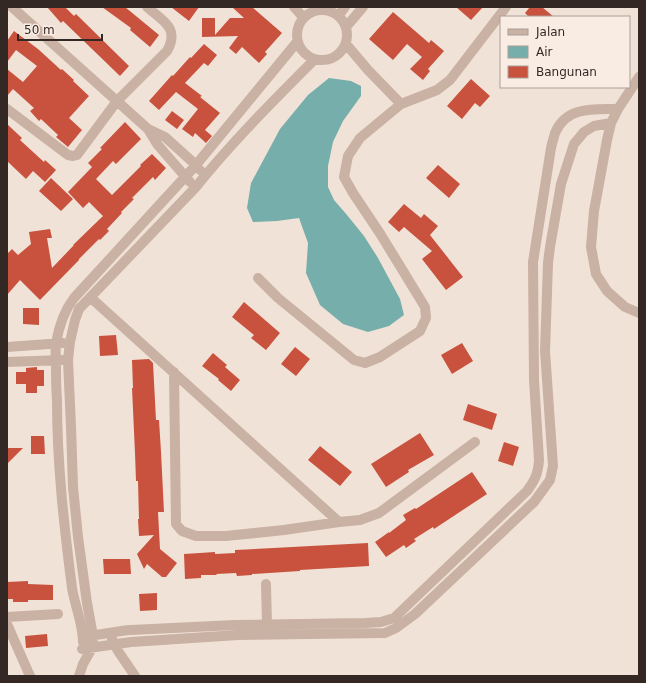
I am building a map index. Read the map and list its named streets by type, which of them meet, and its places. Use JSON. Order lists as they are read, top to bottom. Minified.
{"legend":["Jalan","Air","Bangunan"],"scale_bar":"50 m"}
